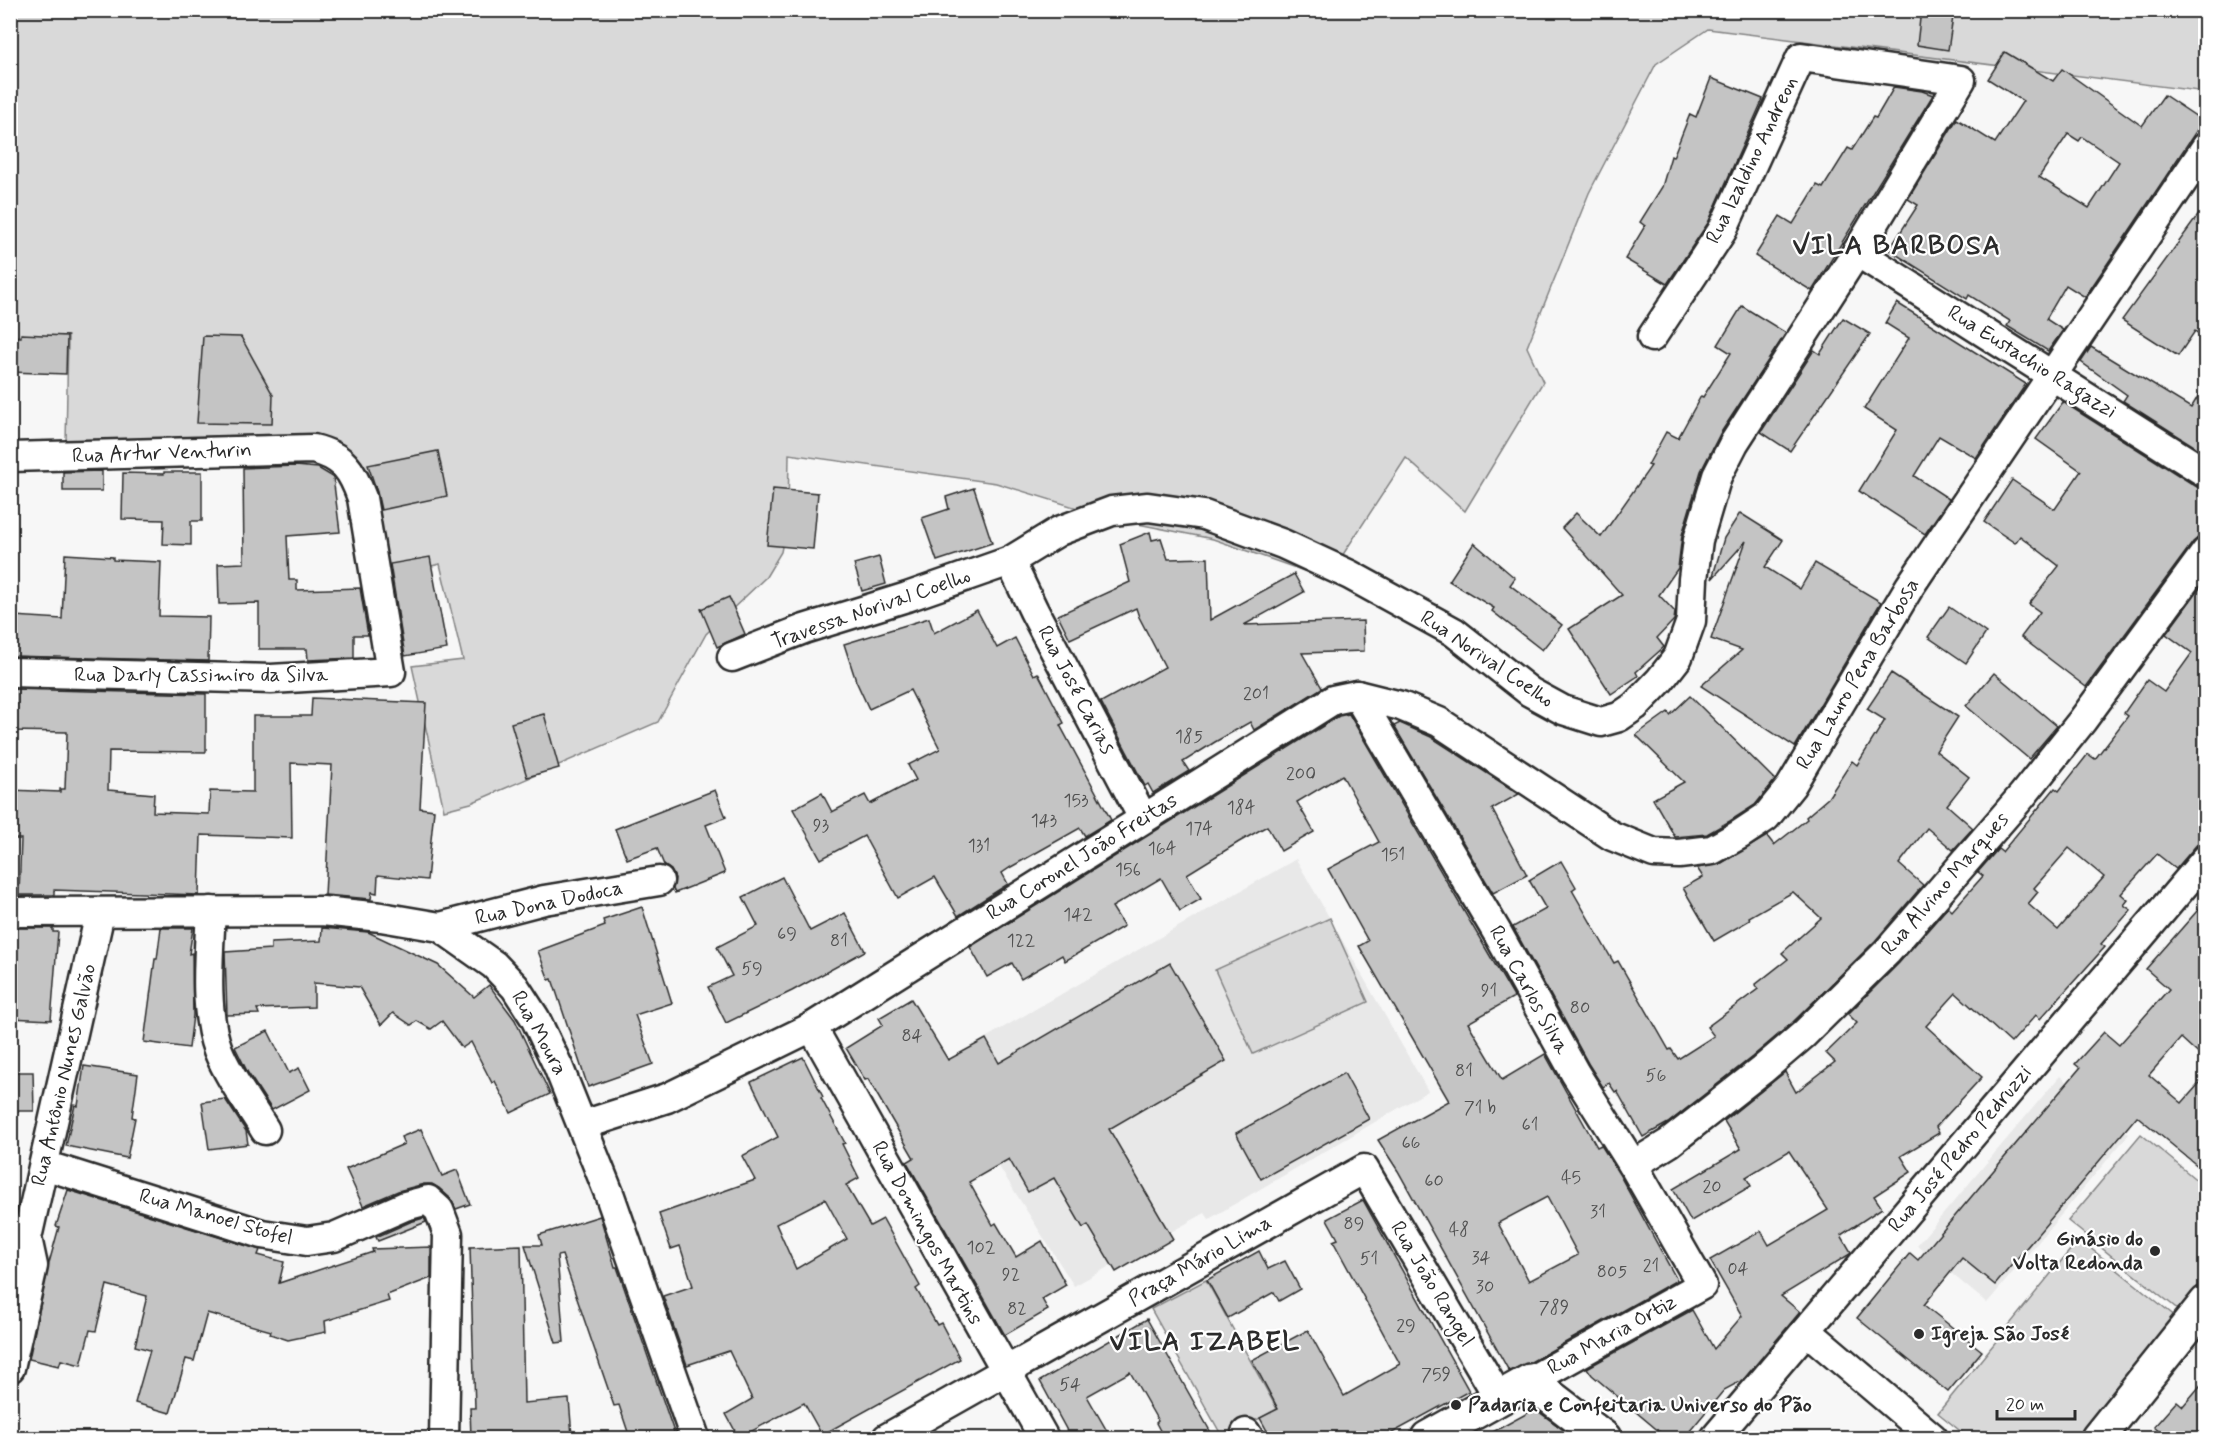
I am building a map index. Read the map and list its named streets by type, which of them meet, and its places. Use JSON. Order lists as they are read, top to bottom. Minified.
{"streets":{"main road":["Rua Maria Ortiz"],"street":["Rua Izaldino Andreon","Rua Eustachio Ragazzi","Rua Artur Venturin","Travessa Norival Coelho","Rua Norival Coelho","Rua Lauro Pena Barbosa","Rua Darly Cassimiro da Silva","Rua José Carias","Rua Coronel João Freitas","Rua Alvino Marques","Rua Dona Dodoca","Rua Carlos Silva","Rua Moura","Rua Antônio Nunes Galvão","Rua José Pedro Pedruzzi","Rua Manoel Stofel","Rua Domingos Martins","Praça Mário Lima","Rua João Rangel"]},"crossings":[["Rua Izaldino Andreon","Rua Norival Coelho"],["Rua Eustachio Ragazzi","Rua Norival Coelho"],["Rua Eustachio Ragazzi","Rua Lauro Pena Barbosa"],["Rua Artur Venturin","Rua Darly Cassimiro da Silva"],["Travessa Norival Coelho","Rua Norival Coelho"],["Travessa Norival Coelho","Rua José Carias"],["Rua Norival Coelho","Rua José Carias"],["Rua Lauro Pena Barbosa","Rua Coronel João Freitas"],["Rua Lauro Pena Barbosa","Rua Carlos Silva"],["Rua José Carias","Rua Coronel João Freitas"],["Rua Coronel João Freitas","Rua Carlos Silva"],["Rua Coronel João Freitas","Rua Moura"],["Rua Coronel João Freitas","Rua Domingos Martins"],["Rua Alvino Marques","Rua Carlos Silva"],["Rua Dona Dodoca","Rua Moura"],["Rua Carlos Silva","Rua Maria Ortiz"],["Rua Moura","Rua Antônio Nunes Galvão"],["Rua Antônio Nunes Galvão","Rua Manoel Stofel"],["Rua Domingos Martins","Praça Mário Lima"],["Praça Mário Lima","Rua João Rangel"],["Rua João Rangel","Rua Maria Ortiz"]],"districts":["VILA BARBOSA","VILA IZABEL"],"places":["Ginásio do Volta Redonda","Igreja São José","Padaria e Confeitaria Universo do Pão"],"house_numbers":["201","185","200","153","184","143","93","174","131","164","151","156","142","69","81","122","59","91","80","84","81","56","71 b","61","66","45","60","20","31","89","48","102","34","51","21","04","805","92","30","789","82","29","759","54"],"scale_bar":"20 m"}
